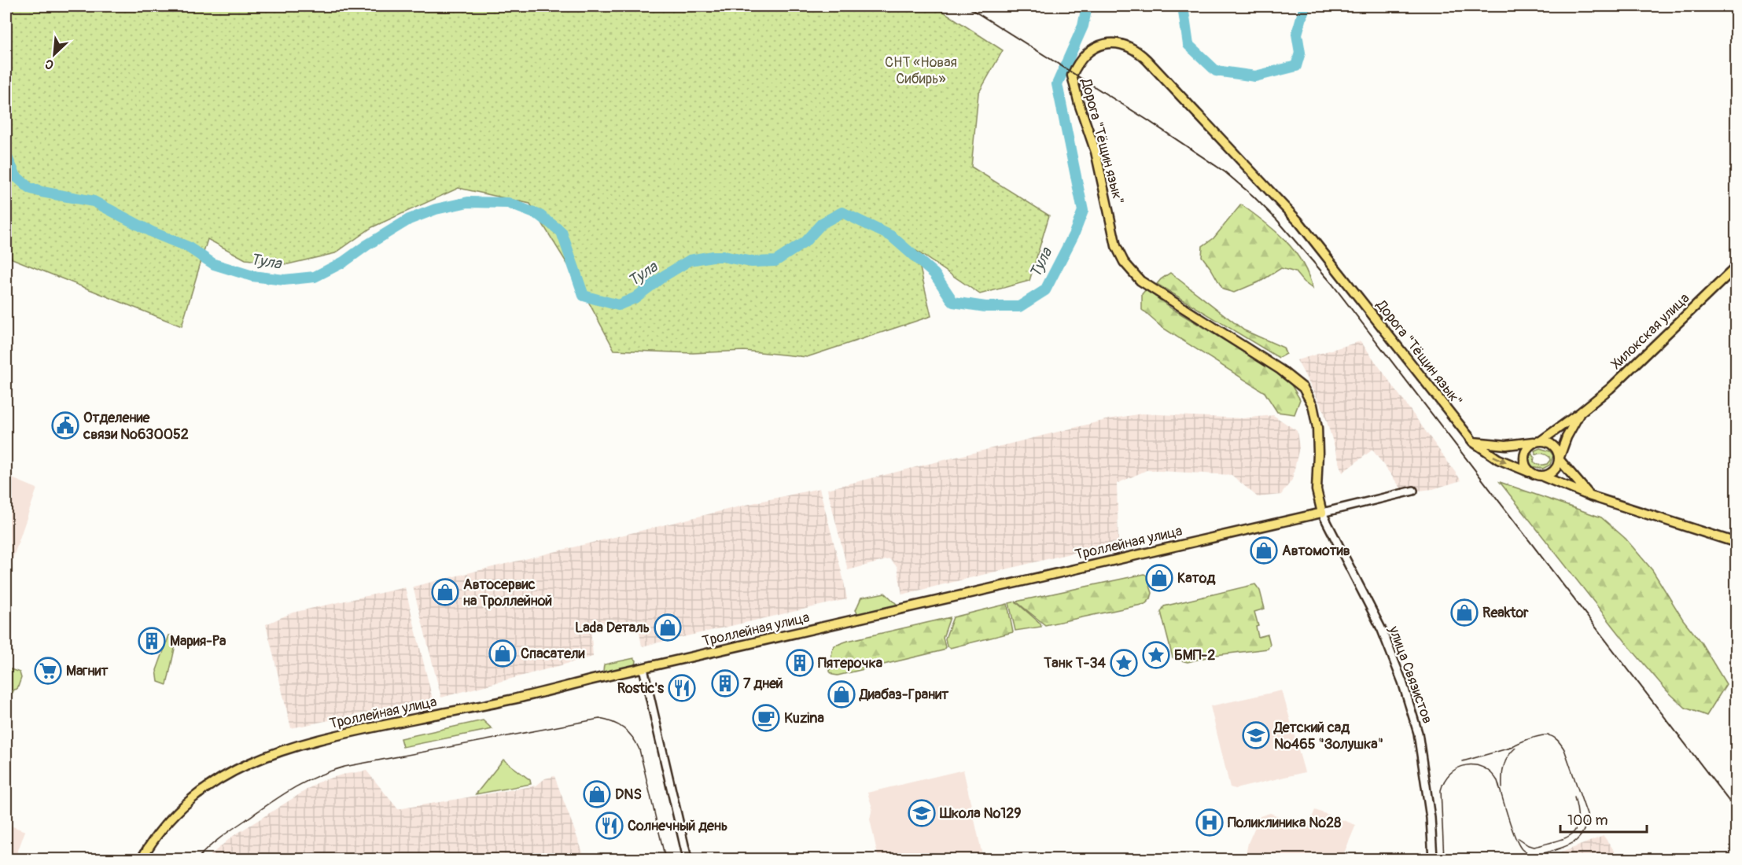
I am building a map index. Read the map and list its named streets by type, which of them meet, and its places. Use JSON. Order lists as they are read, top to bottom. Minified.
{"streets":{"main road":["Дорога \"Тёщин язык\"","Хилокская улица","Троллейная улица","улица Связистов"]},"crossings":[["Дорога \"Тёщин язык\"","Троллейная улица"],["Дорога \"Тёщин язык\"","улица Связистов"],["Троллейная улица","улица Связистов"]],"water":["Тула"],"parks":["СНТ «Новая Сибирь»"],"places":{"public building":["Отделение связи №630052"],"shop":["Автомотив","Катод","Автосервис на Троллейной","Reaktor","Lada Dеталь","Спасатели","Диабаз-Гранит","DNS"],"building":["Мария-Ра","Пятерочка","7 дней"],"place":["БМП-2","Танк Т-34"],"supermarket":["Магнит"],"restaurant":["Rostic's","Солнечный день"],"cafe":["Kuzina"],"school or university":["Детский сад №465 \"Золушка\"","Школа №129"],"hospital":["Поликлиника №28"]},"scale_bar":"100 m","north":"bottom left"}
